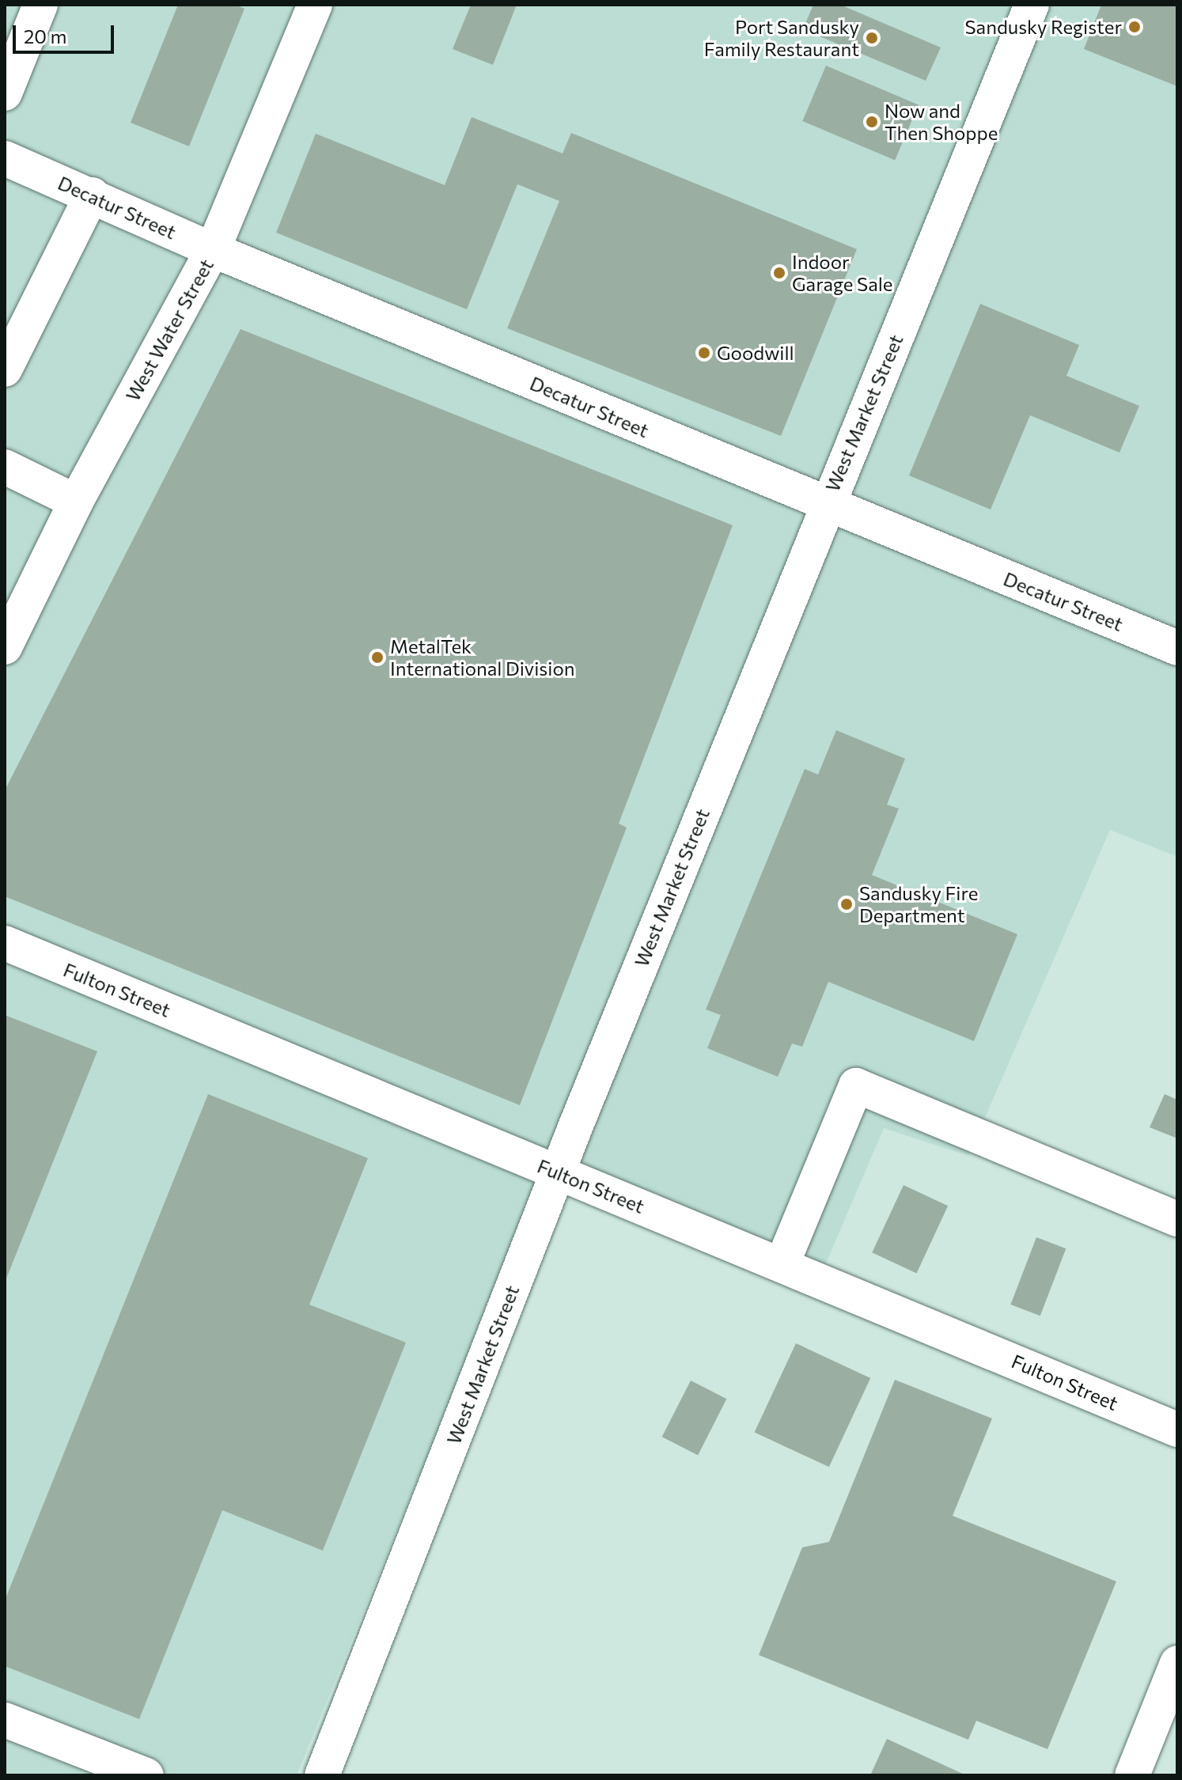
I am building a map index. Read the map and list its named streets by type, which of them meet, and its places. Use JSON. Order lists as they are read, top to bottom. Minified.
{"streets":{"street":["Decatur Street","West Water Street","West Market Street","Fulton Street"]},"crossings":[["Decatur Street","West Water Street"],["Decatur Street","West Market Street"],["West Market Street","Fulton Street"]],"places":["Sandusky Register","Port Sandusky Family Restaurant","Now and Then Shoppe","Indoor Garage Sale","Goodwill","MetalTek International Division","Sandusky Fire Department"],"scale_bar":"20 m"}
